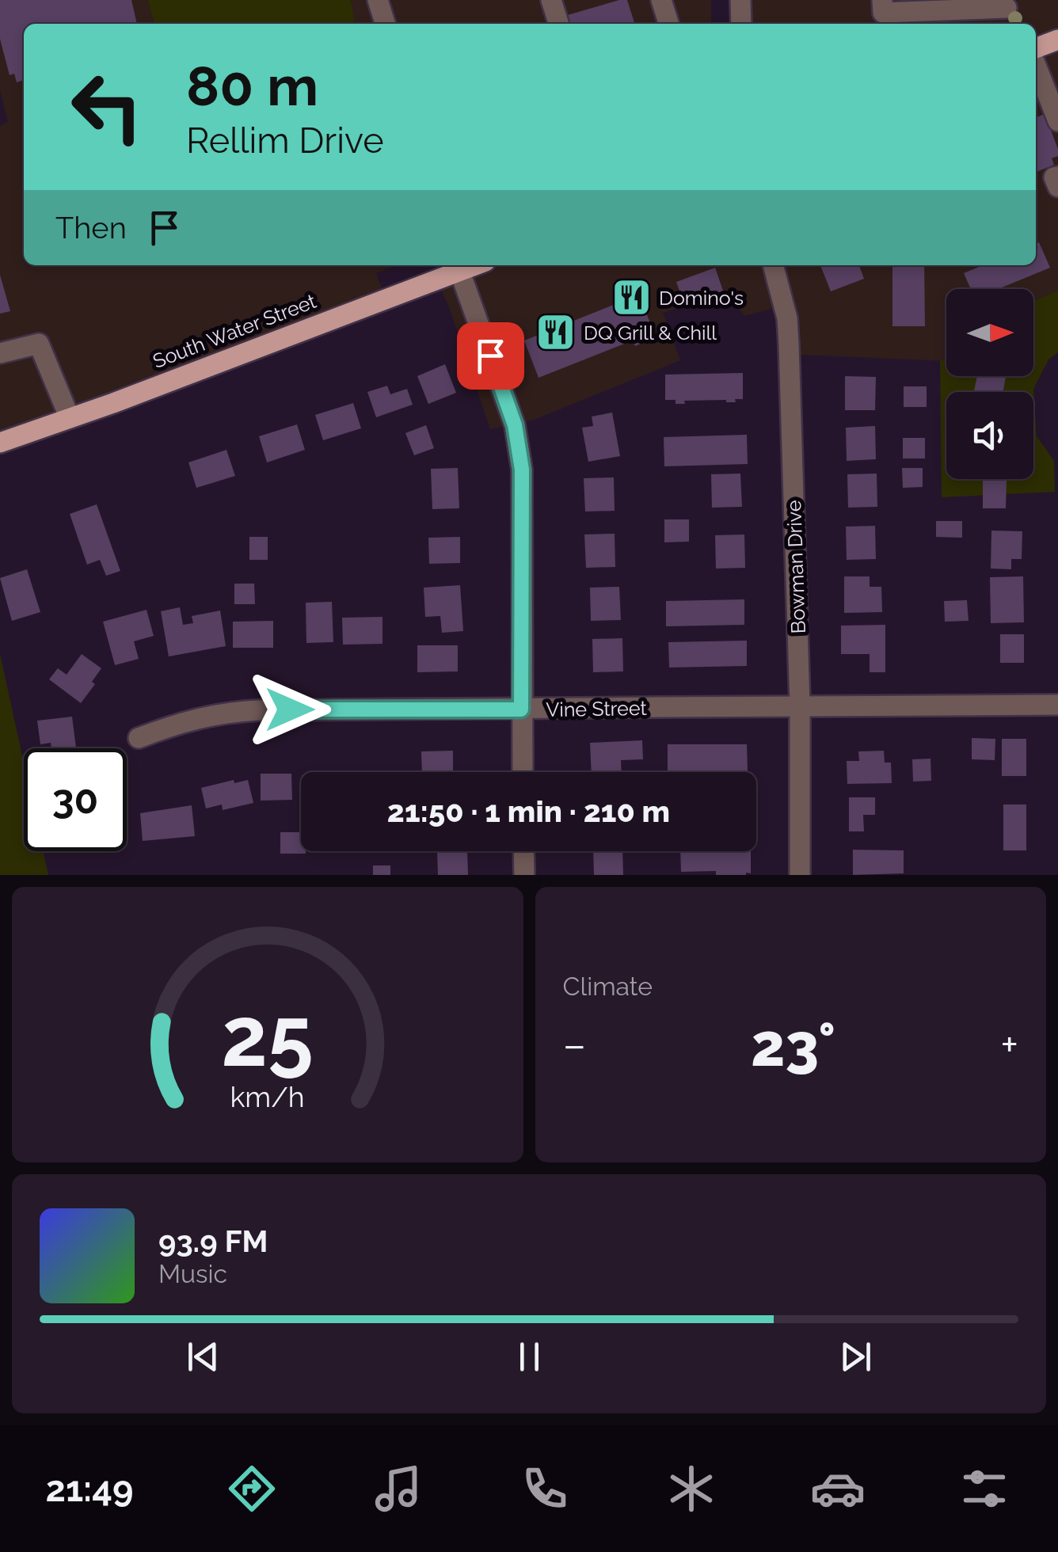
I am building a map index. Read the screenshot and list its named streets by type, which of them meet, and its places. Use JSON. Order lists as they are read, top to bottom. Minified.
{"streets":{"main road":["South Water Street"],"street":["Bowman Drive","Vine Street"]},"crossings":[["Bowman Drive","Vine Street"]],"places":{"restaurant":["Domino's","DQ Grill & Chill"]},"north":"right","page":{"turn":["80 m","Rellim Drive"],"then":"Then","limit":"30","trip":"21:50 · 1 min · 210 m","tile":"Climate","heat":["−","23°","+"],"song":["93.9 FM","Music"],"tabs":"21:49","gauge":["25","km/h"]}}
